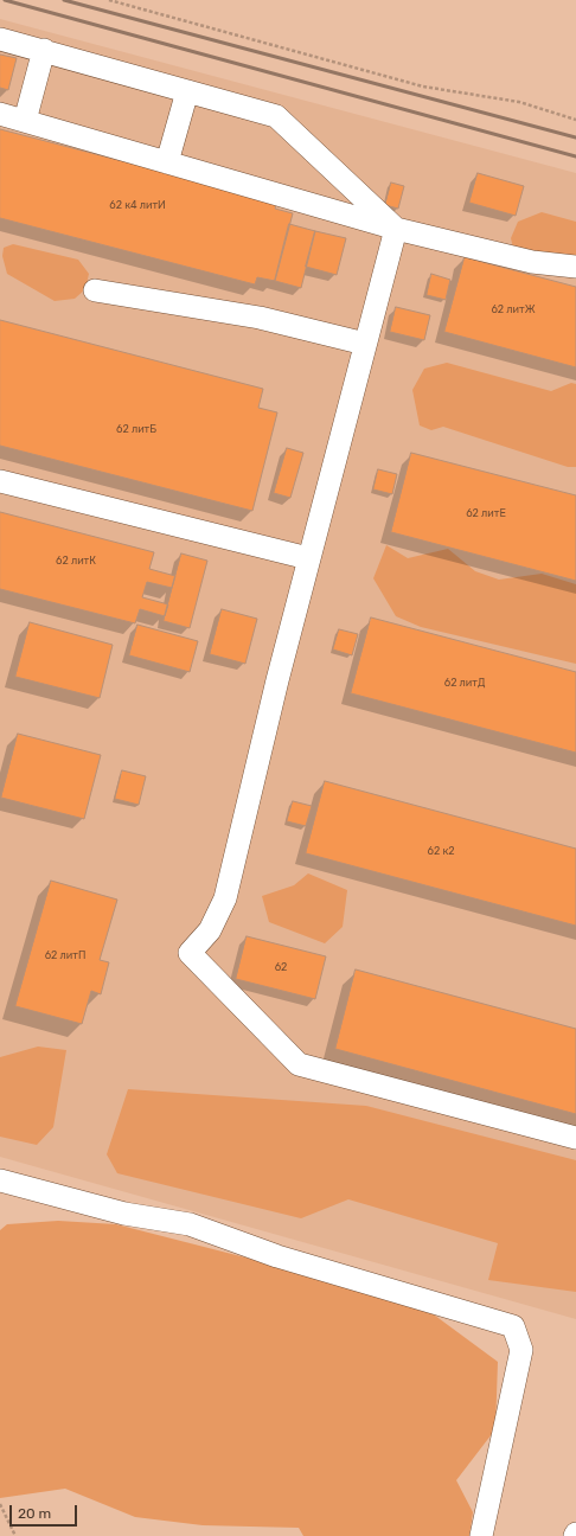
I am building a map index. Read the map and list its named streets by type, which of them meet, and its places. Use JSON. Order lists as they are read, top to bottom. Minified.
{"house_numbers":["62 к4 литИ","62 литЖ","62 литБ","62 литЕ","62 литК","62 литД","62 к2","62 литП","62"],"scale_bar":"20 m"}
